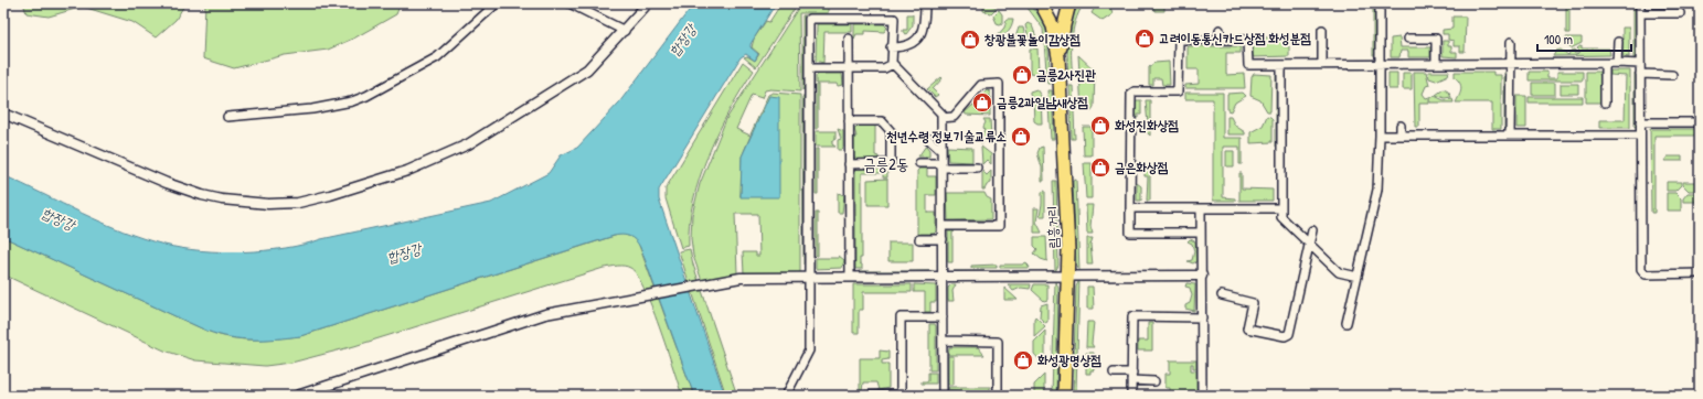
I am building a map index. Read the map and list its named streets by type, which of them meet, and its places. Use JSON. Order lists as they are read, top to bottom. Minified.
{"streets":{"main road":["림흥거리"]},"districts":["금릉2동"],"water":["합장강"],"places":{"shop":["고려이동통신카드상점 화성분점","창광불꽃놀이감상점","금릉2사진관","금릉2과일남새상점","화성진화상점","천년수령 정보기술교류소","금은화상점","화성광명상점"]},"scale_bar":"100 m"}
